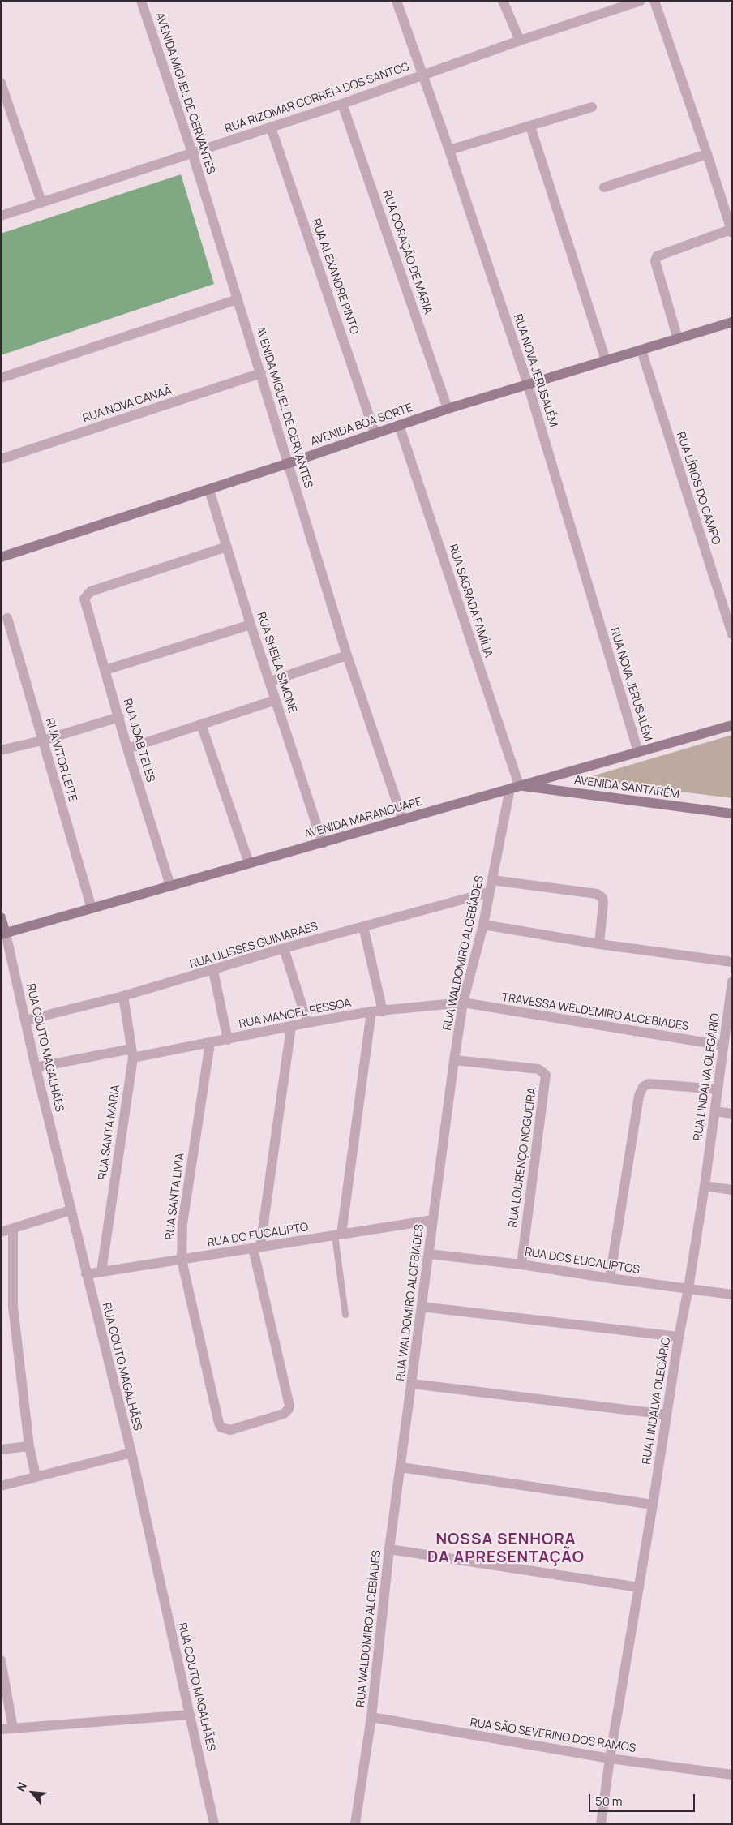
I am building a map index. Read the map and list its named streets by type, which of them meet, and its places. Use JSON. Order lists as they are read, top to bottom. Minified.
{"streets":{"street":["AVENIDA MIGUEL DE CERVANTES","RUA RIZOMAR CORREIA DOS SANTOS","RUA CORAÇÃO DE MARIA","RUA ALEXANDRE PINTO","RUA NOVA JERUSALÉM","RUA NOVA CANAÃ","AVENIDA BOA SORTE","RUA LÍRIOS DO CAMPO","RUA SAGRADA FAMÍLIA","RUA SHEILA SIMONE","RUA JOAB TELES","RUA VITOR LEITE","AVENIDA SANTARÉM","AVENIDA MARANGUAPE","RUA ULISSES GUIMARAES","RUA WALDOMIRO ALCEBÍADES","TRAVESSA WELDEMIRO ALCEBIADES","RUA MANOEL PESSOA","RUA COUTO MAGALHÃES","RUA LINDALVA OLEGÁRIO","RUA SANTA MARIA","RUA LOURENÇO NOGUEIRA","RUA SANTA LIVIA","RUA DO EUCALIPTO","RUA DOS EUCALIPTOS","RUA SÃO SEVERINO DOS RAMOS"]},"crossings":[["AVENIDA MIGUEL DE CERVANTES","RUA RIZOMAR CORREIA DOS SANTOS"],["AVENIDA MIGUEL DE CERVANTES","RUA NOVA CANAÃ"],["AVENIDA MIGUEL DE CERVANTES","AVENIDA BOA SORTE"],["AVENIDA MIGUEL DE CERVANTES","AVENIDA MARANGUAPE"],["RUA RIZOMAR CORREIA DOS SANTOS","RUA CORAÇÃO DE MARIA"],["RUA RIZOMAR CORREIA DOS SANTOS","RUA ALEXANDRE PINTO"],["RUA RIZOMAR CORREIA DOS SANTOS","RUA NOVA JERUSALÉM"],["RUA CORAÇÃO DE MARIA","AVENIDA BOA SORTE"],["RUA ALEXANDRE PINTO","AVENIDA BOA SORTE"],["RUA NOVA JERUSALÉM","AVENIDA BOA SORTE"],["RUA NOVA JERUSALÉM","AVENIDA MARANGUAPE"],["AVENIDA BOA SORTE","RUA LÍRIOS DO CAMPO"],["AVENIDA BOA SORTE","RUA SAGRADA FAMÍLIA"],["AVENIDA BOA SORTE","RUA SHEILA SIMONE"],["RUA SAGRADA FAMÍLIA","AVENIDA SANTARÉM"],["RUA SAGRADA FAMÍLIA","AVENIDA MARANGUAPE"],["RUA SAGRADA FAMÍLIA","RUA WALDOMIRO ALCEBÍADES"],["RUA SHEILA SIMONE","RUA JOAB TELES"],["RUA SHEILA SIMONE","AVENIDA MARANGUAPE"],["RUA JOAB TELES","AVENIDA MARANGUAPE"],["RUA VITOR LEITE","AVENIDA MARANGUAPE"],["AVENIDA SANTARÉM","AVENIDA MARANGUAPE"],["AVENIDA SANTARÉM","RUA WALDOMIRO ALCEBÍADES"],["AVENIDA MARANGUAPE","RUA WALDOMIRO ALCEBÍADES"],["AVENIDA MARANGUAPE","RUA COUTO MAGALHÃES"],["RUA ULISSES GUIMARAES","RUA WALDOMIRO ALCEBÍADES"],["RUA ULISSES GUIMARAES","RUA COUTO MAGALHÃES"],["RUA ULISSES GUIMARAES","RUA SANTA MARIA"],["RUA WALDOMIRO ALCEBÍADES","TRAVESSA WELDEMIRO ALCEBIADES"],["RUA WALDOMIRO ALCEBÍADES","RUA MANOEL PESSOA"],["RUA WALDOMIRO ALCEBÍADES","RUA LOURENÇO NOGUEIRA"],["RUA WALDOMIRO ALCEBÍADES","RUA DO EUCALIPTO"],["RUA WALDOMIRO ALCEBÍADES","RUA DOS EUCALIPTOS"],["RUA WALDOMIRO ALCEBÍADES","RUA SÃO SEVERINO DOS RAMOS"],["TRAVESSA WELDEMIRO ALCEBIADES","RUA MANOEL PESSOA"],["TRAVESSA WELDEMIRO ALCEBIADES","RUA LINDALVA OLEGÁRIO"],["RUA MANOEL PESSOA","RUA COUTO MAGALHÃES"],["RUA MANOEL PESSOA","RUA SANTA MARIA"],["RUA MANOEL PESSOA","RUA SANTA LIVIA"],["RUA COUTO MAGALHÃES","RUA DO EUCALIPTO"],["RUA LINDALVA OLEGÁRIO","RUA DOS EUCALIPTOS"],["RUA LINDALVA OLEGÁRIO","RUA SÃO SEVERINO DOS RAMOS"],["RUA SANTA MARIA","RUA DO EUCALIPTO"],["RUA LOURENÇO NOGUEIRA","RUA DOS EUCALIPTOS"],["RUA SANTA LIVIA","RUA DO EUCALIPTO"]],"districts":["NOSSA SENHORA DA APRESENTAÇÃO"],"scale_bar":"50 m","north":"top left"}
